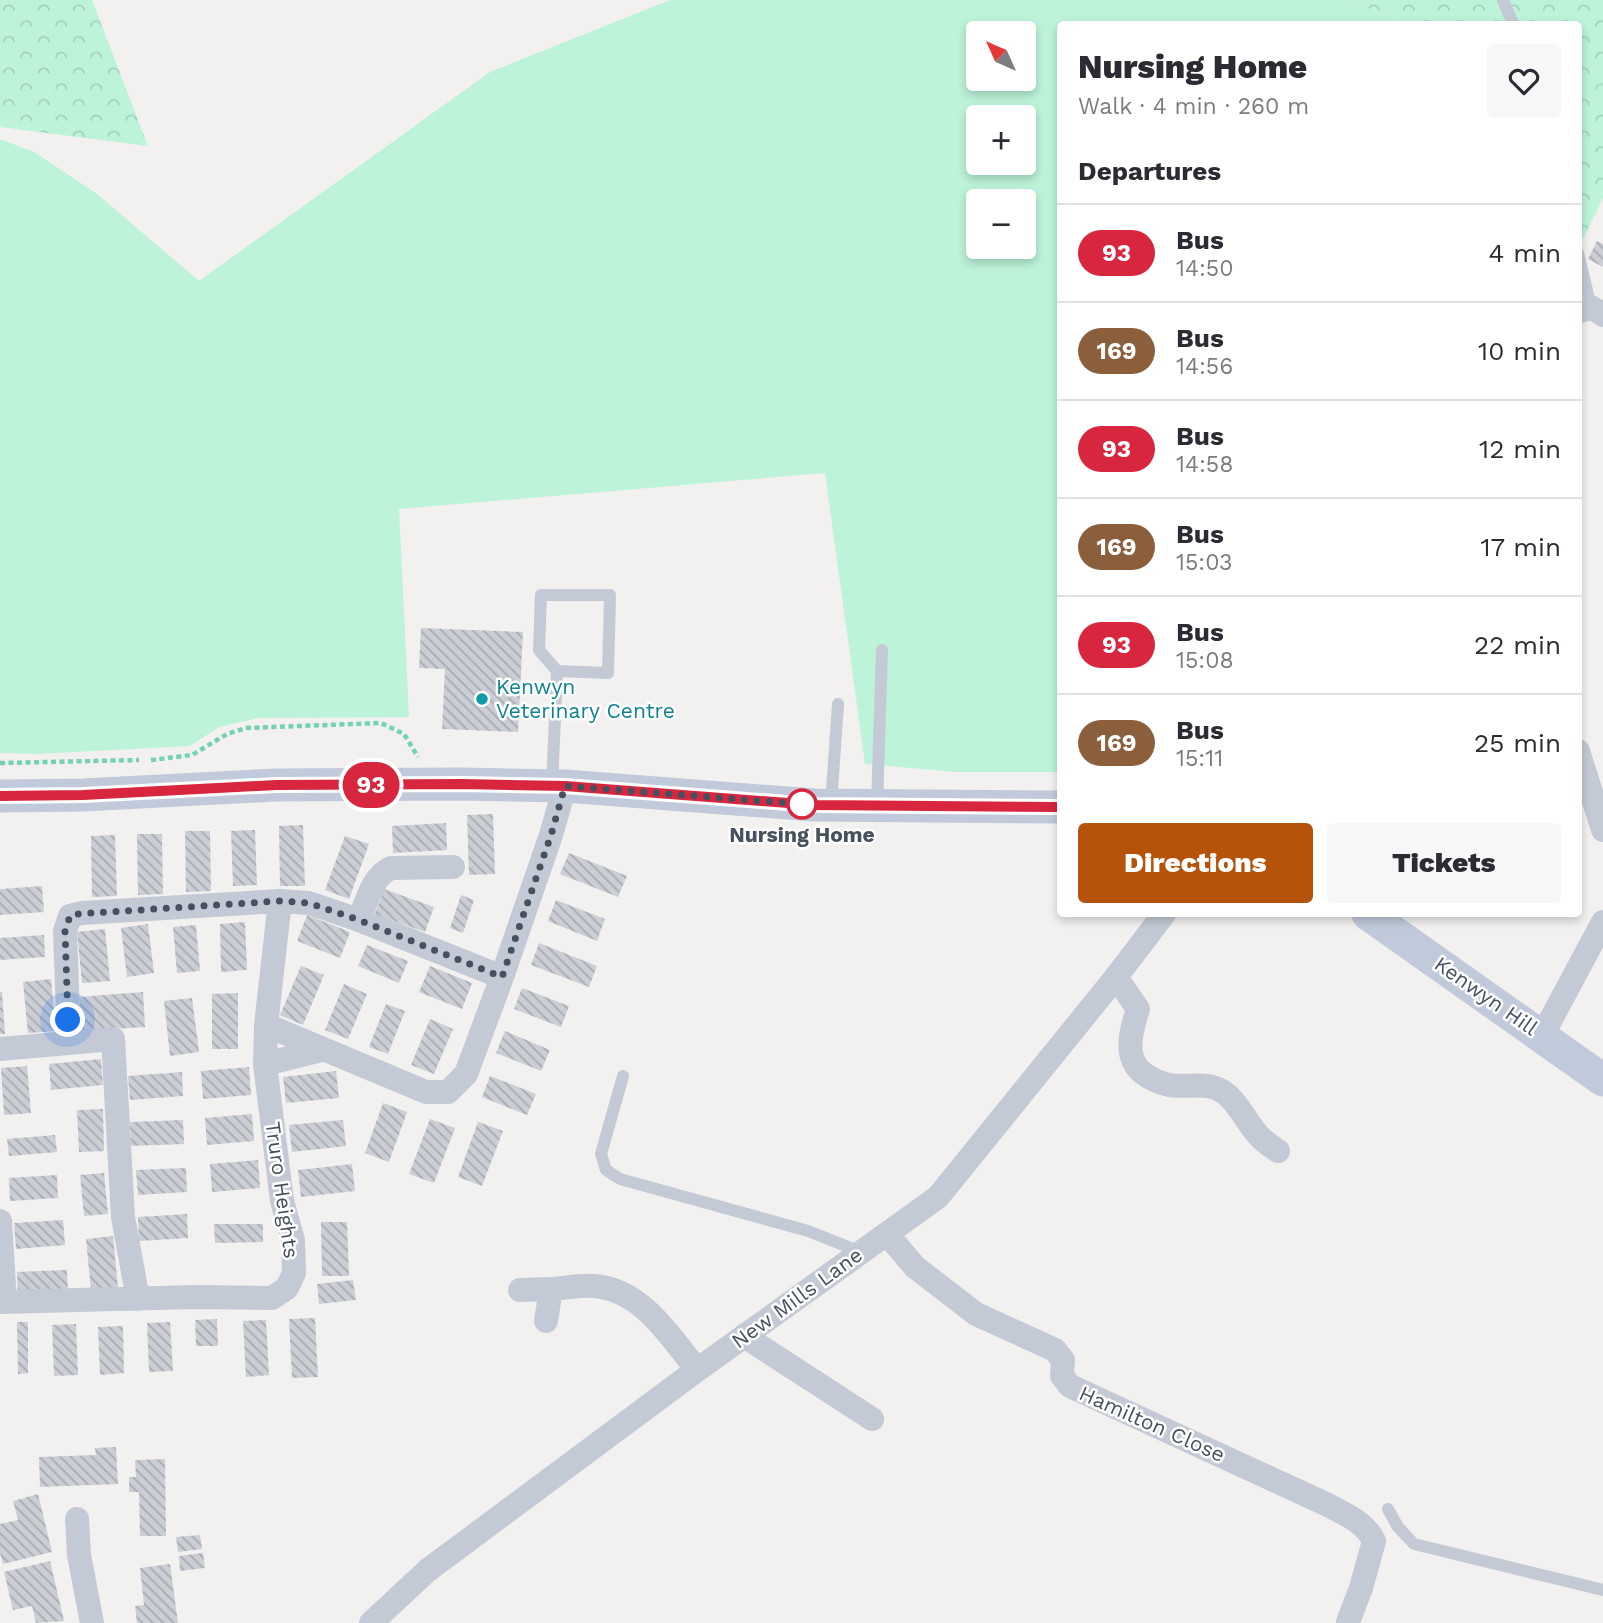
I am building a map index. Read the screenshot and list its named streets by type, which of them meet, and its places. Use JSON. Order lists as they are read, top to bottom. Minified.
{"streets":{"main road":["Kenwyn Hill"],"street":["Truro Heights","New Mills Lane","Hamilton Close"]},"crossings":[["New Mills Lane","Hamilton Close"]],"places":["Kenwyn Veterinary Centre","Nursing Home"],"lines":["bus line 93"],"north":"top left","page":{"on_map":"93","map_buttons":["+","−"],"heading":[["Nursing Home","Walk · 4 min · 260 m"],"Departures"],"list":[{"mark":"93","name":"Bus","note":"14:50","value":"4 min"},{"mark":"169","name":"Bus","note":"14:56","value":"10 min"},{"mark":"93","name":"Bus","note":"14:58","value":"12 min"},{"mark":"169","name":"Bus","note":"15:03","value":"17 min"},{"mark":"93","name":"Bus","note":"15:08","value":"22 min"},{"mark":"169","name":"Bus","note":"15:11","value":"25 min"}],"buttons":["Directions","Tickets"]}}
